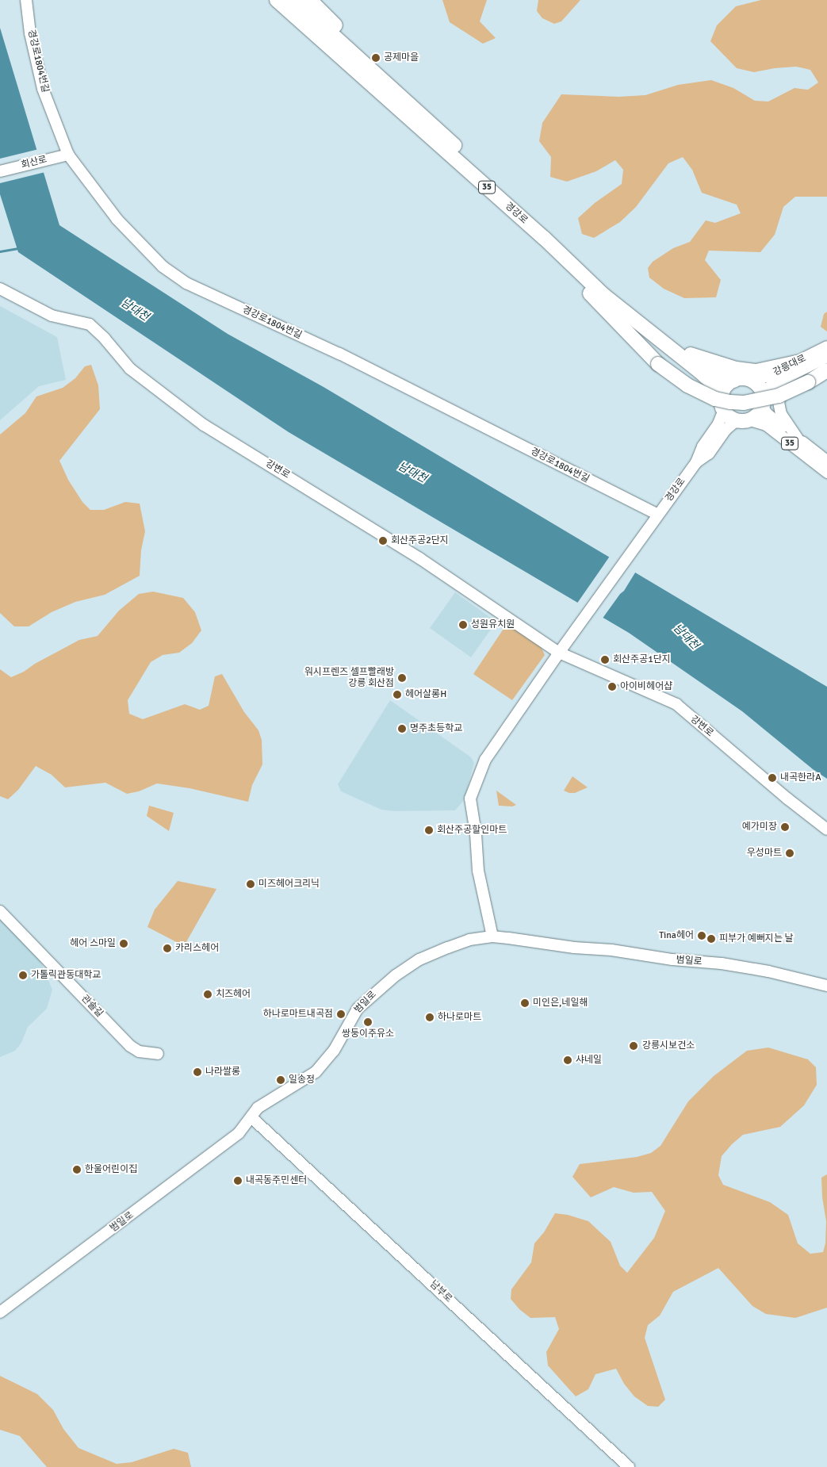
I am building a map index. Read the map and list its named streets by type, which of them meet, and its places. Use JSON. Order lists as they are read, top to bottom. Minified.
{"streets":{"highway":["35","경강로"],"street":["경강로1804번길","회산로","강릉대로","강변로","범일로","관솔길","남부로"]},"crossings":[["경강로1804번길","회산로"],["경강로1804번길","경강로"],["35","경강로"],["35","강릉대로"],["경강로","강릉대로"],["범일로","남부로"]],"water":["남대천"],"places":["공제마을","회산주공2단지","성원유치원","회산주공1단지","워시프렌즈 셀프빨래방 강릉 회산점","아이비헤어샵","헤어살롱H","명주초등학교","내곡한라A","예가미장","회산주공할인마트","우성마트","미즈헤어크리닉","Tina헤어","피부가 예뻐지는 날","헤어 스마일","카리스헤어","가톨릭관동대학교","치즈헤어","미인은,네일해","하나로마트내곡점","하나로마트","쌍둥이주유소","강릉시보건소","샤네일","나라쌀롱","일송정","한울어린이집","내곡동주민센터"]}
